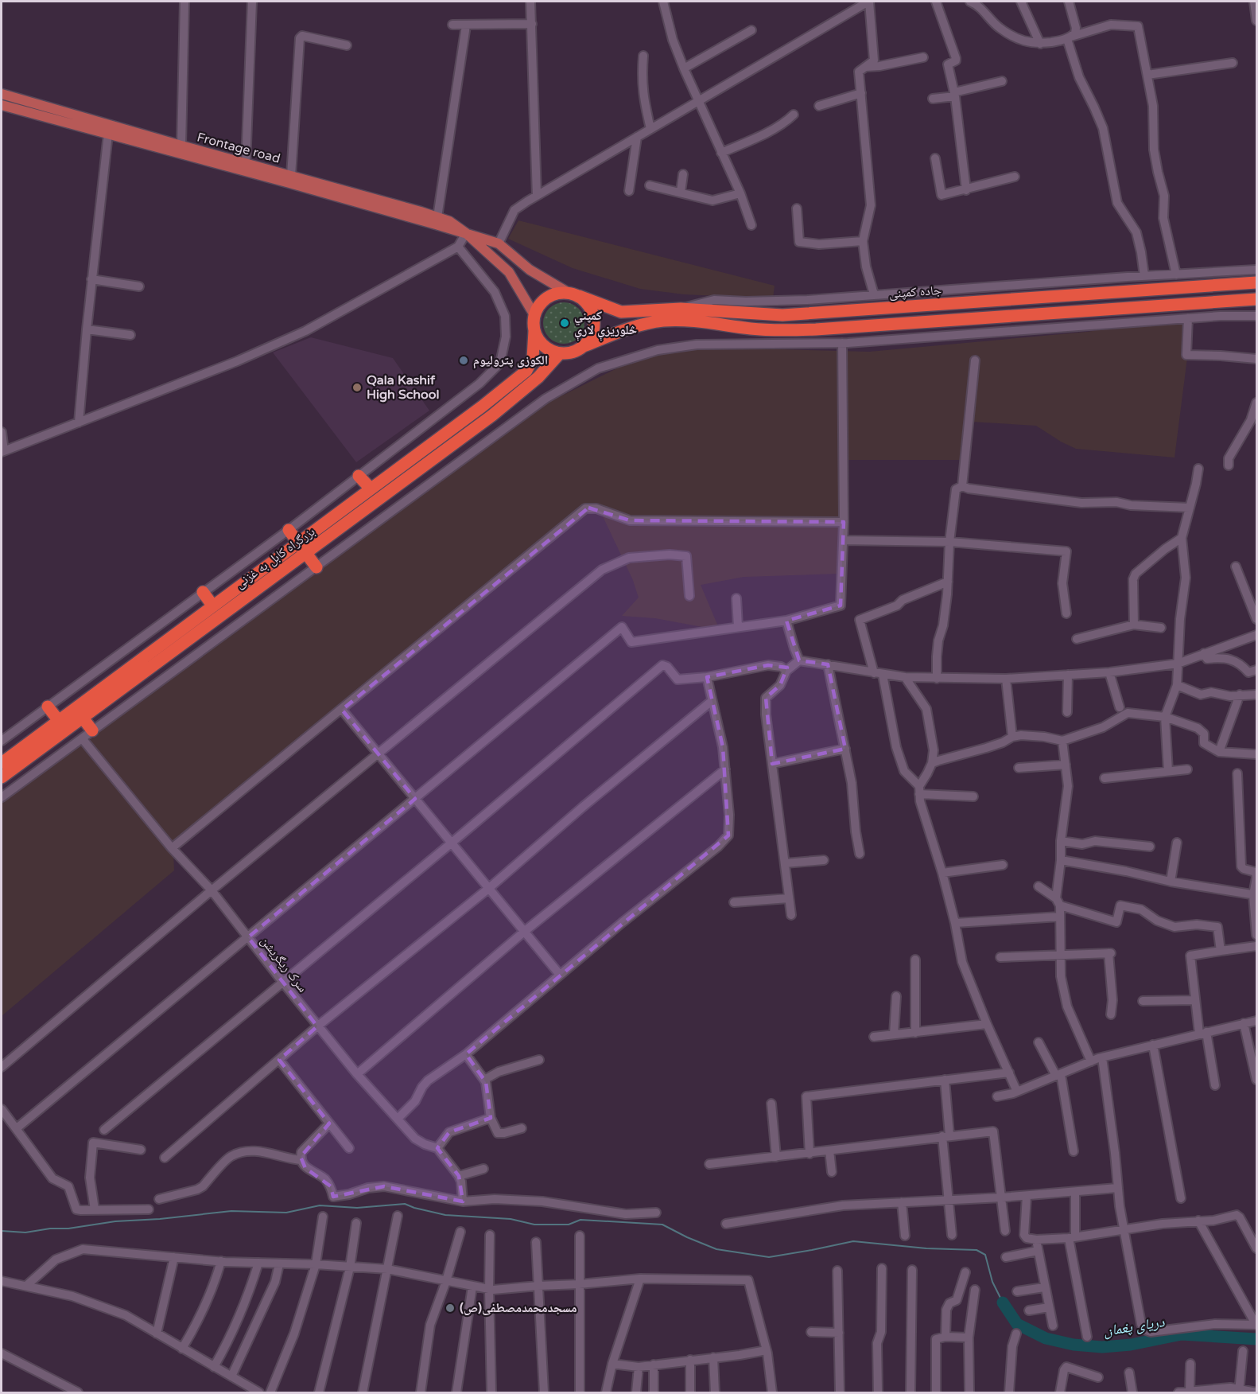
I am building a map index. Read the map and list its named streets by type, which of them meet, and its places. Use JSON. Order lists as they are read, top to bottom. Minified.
{"streets":{"highway":["جاده کمپنی","بزرگراه کابل به غزنی"],"main road":["Frontage road"],"street":["سرک ریگریشن"]},"crossings":[["جاده کمپنی","بزرگراه کابل به غزنی"]],"water":["دریای پغمان"],"places":["کمپني څلوريزې لارې","الکوزی پترولیوم","Qala Kashif High School","مسجدمحمدمصطفی(ص)"]}
